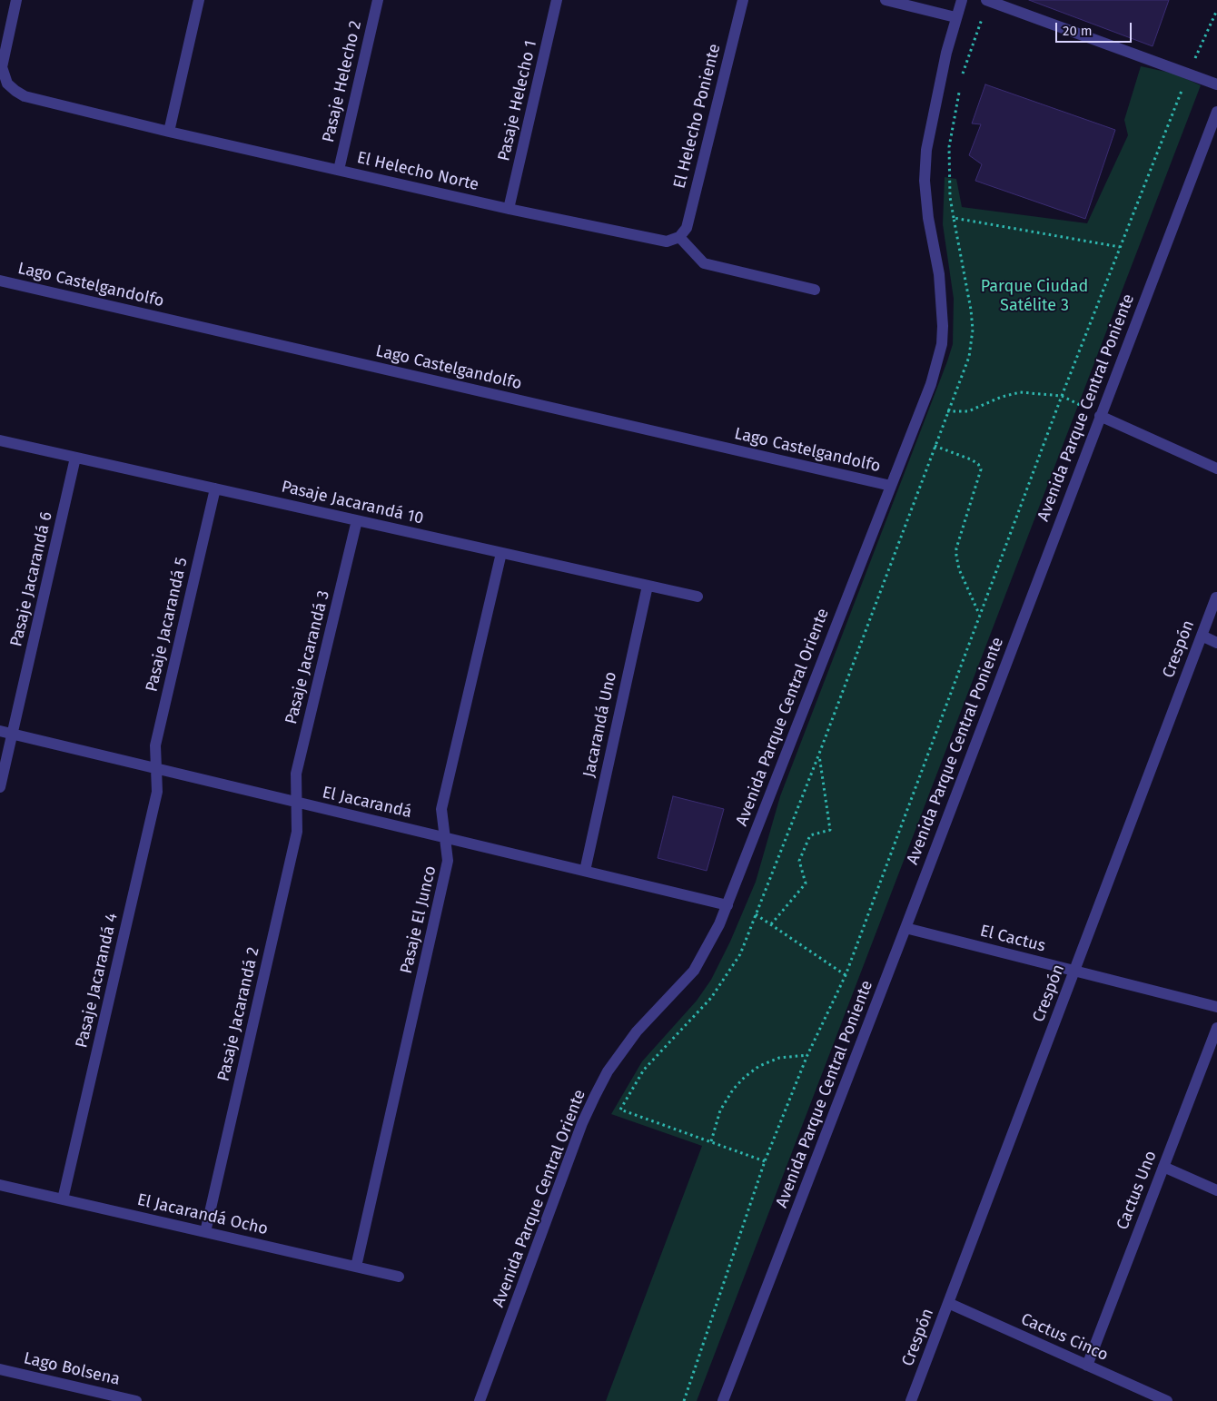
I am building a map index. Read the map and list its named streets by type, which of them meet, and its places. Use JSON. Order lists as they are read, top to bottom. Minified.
{"streets":{"street":["Pasaje Helecho 2","Pasaje Helecho 1","El Helecho Poniente","El Helecho Norte","Lago Castelgandolfo","Avenida Parque Central Poniente","Pasaje Jacarandá 10","Pasaje Jacarandá 6","Pasaje Jacarandá 5","Crespón","Pasaje Jacarandá 3","Avenida Parque Central Oriente","Jacarandá Uno","El Jacarandá","Pasaje El Junco","El Cactus","Pasaje Jacarandá 4","Pasaje Jacarandá 2","Cactus Uno","El Jacarandá Ocho","Cactus Cinco","Lago Bolsena"]},"crossings":[["Pasaje Helecho 2","El Helecho Norte"],["Pasaje Helecho 1","El Helecho Norte"],["El Helecho Poniente","El Helecho Norte"],["Lago Castelgandolfo","Avenida Parque Central Oriente"],["Avenida Parque Central Poniente","El Cactus"],["Pasaje Jacarandá 10","Pasaje Jacarandá 6"],["Pasaje Jacarandá 10","Pasaje Jacarandá 5"],["Pasaje Jacarandá 10","Pasaje Jacarandá 3"],["Pasaje Jacarandá 10","Jacarandá Uno"],["Pasaje Jacarandá 10","Pasaje El Junco"],["Pasaje Jacarandá 6","El Jacarandá"],["Pasaje Jacarandá 5","El Jacarandá"],["Pasaje Jacarandá 5","Pasaje Jacarandá 4"],["Crespón","El Cactus"],["Crespón","Cactus Cinco"],["Pasaje Jacarandá 3","El Jacarandá"],["Pasaje Jacarandá 3","Pasaje Jacarandá 2"],["Avenida Parque Central Oriente","El Jacarandá"],["Jacarandá Uno","El Jacarandá"],["El Jacarandá","Pasaje El Junco"],["El Jacarandá","Pasaje Jacarandá 4"],["El Jacarandá","Pasaje Jacarandá 2"],["Pasaje El Junco","El Jacarandá Ocho"],["Pasaje Jacarandá 4","El Jacarandá Ocho"],["Pasaje Jacarandá 2","El Jacarandá Ocho"],["Cactus Uno","Cactus Cinco"]],"parks":["Parque Ciudad Satélite 3"],"scale_bar":"20 m"}
